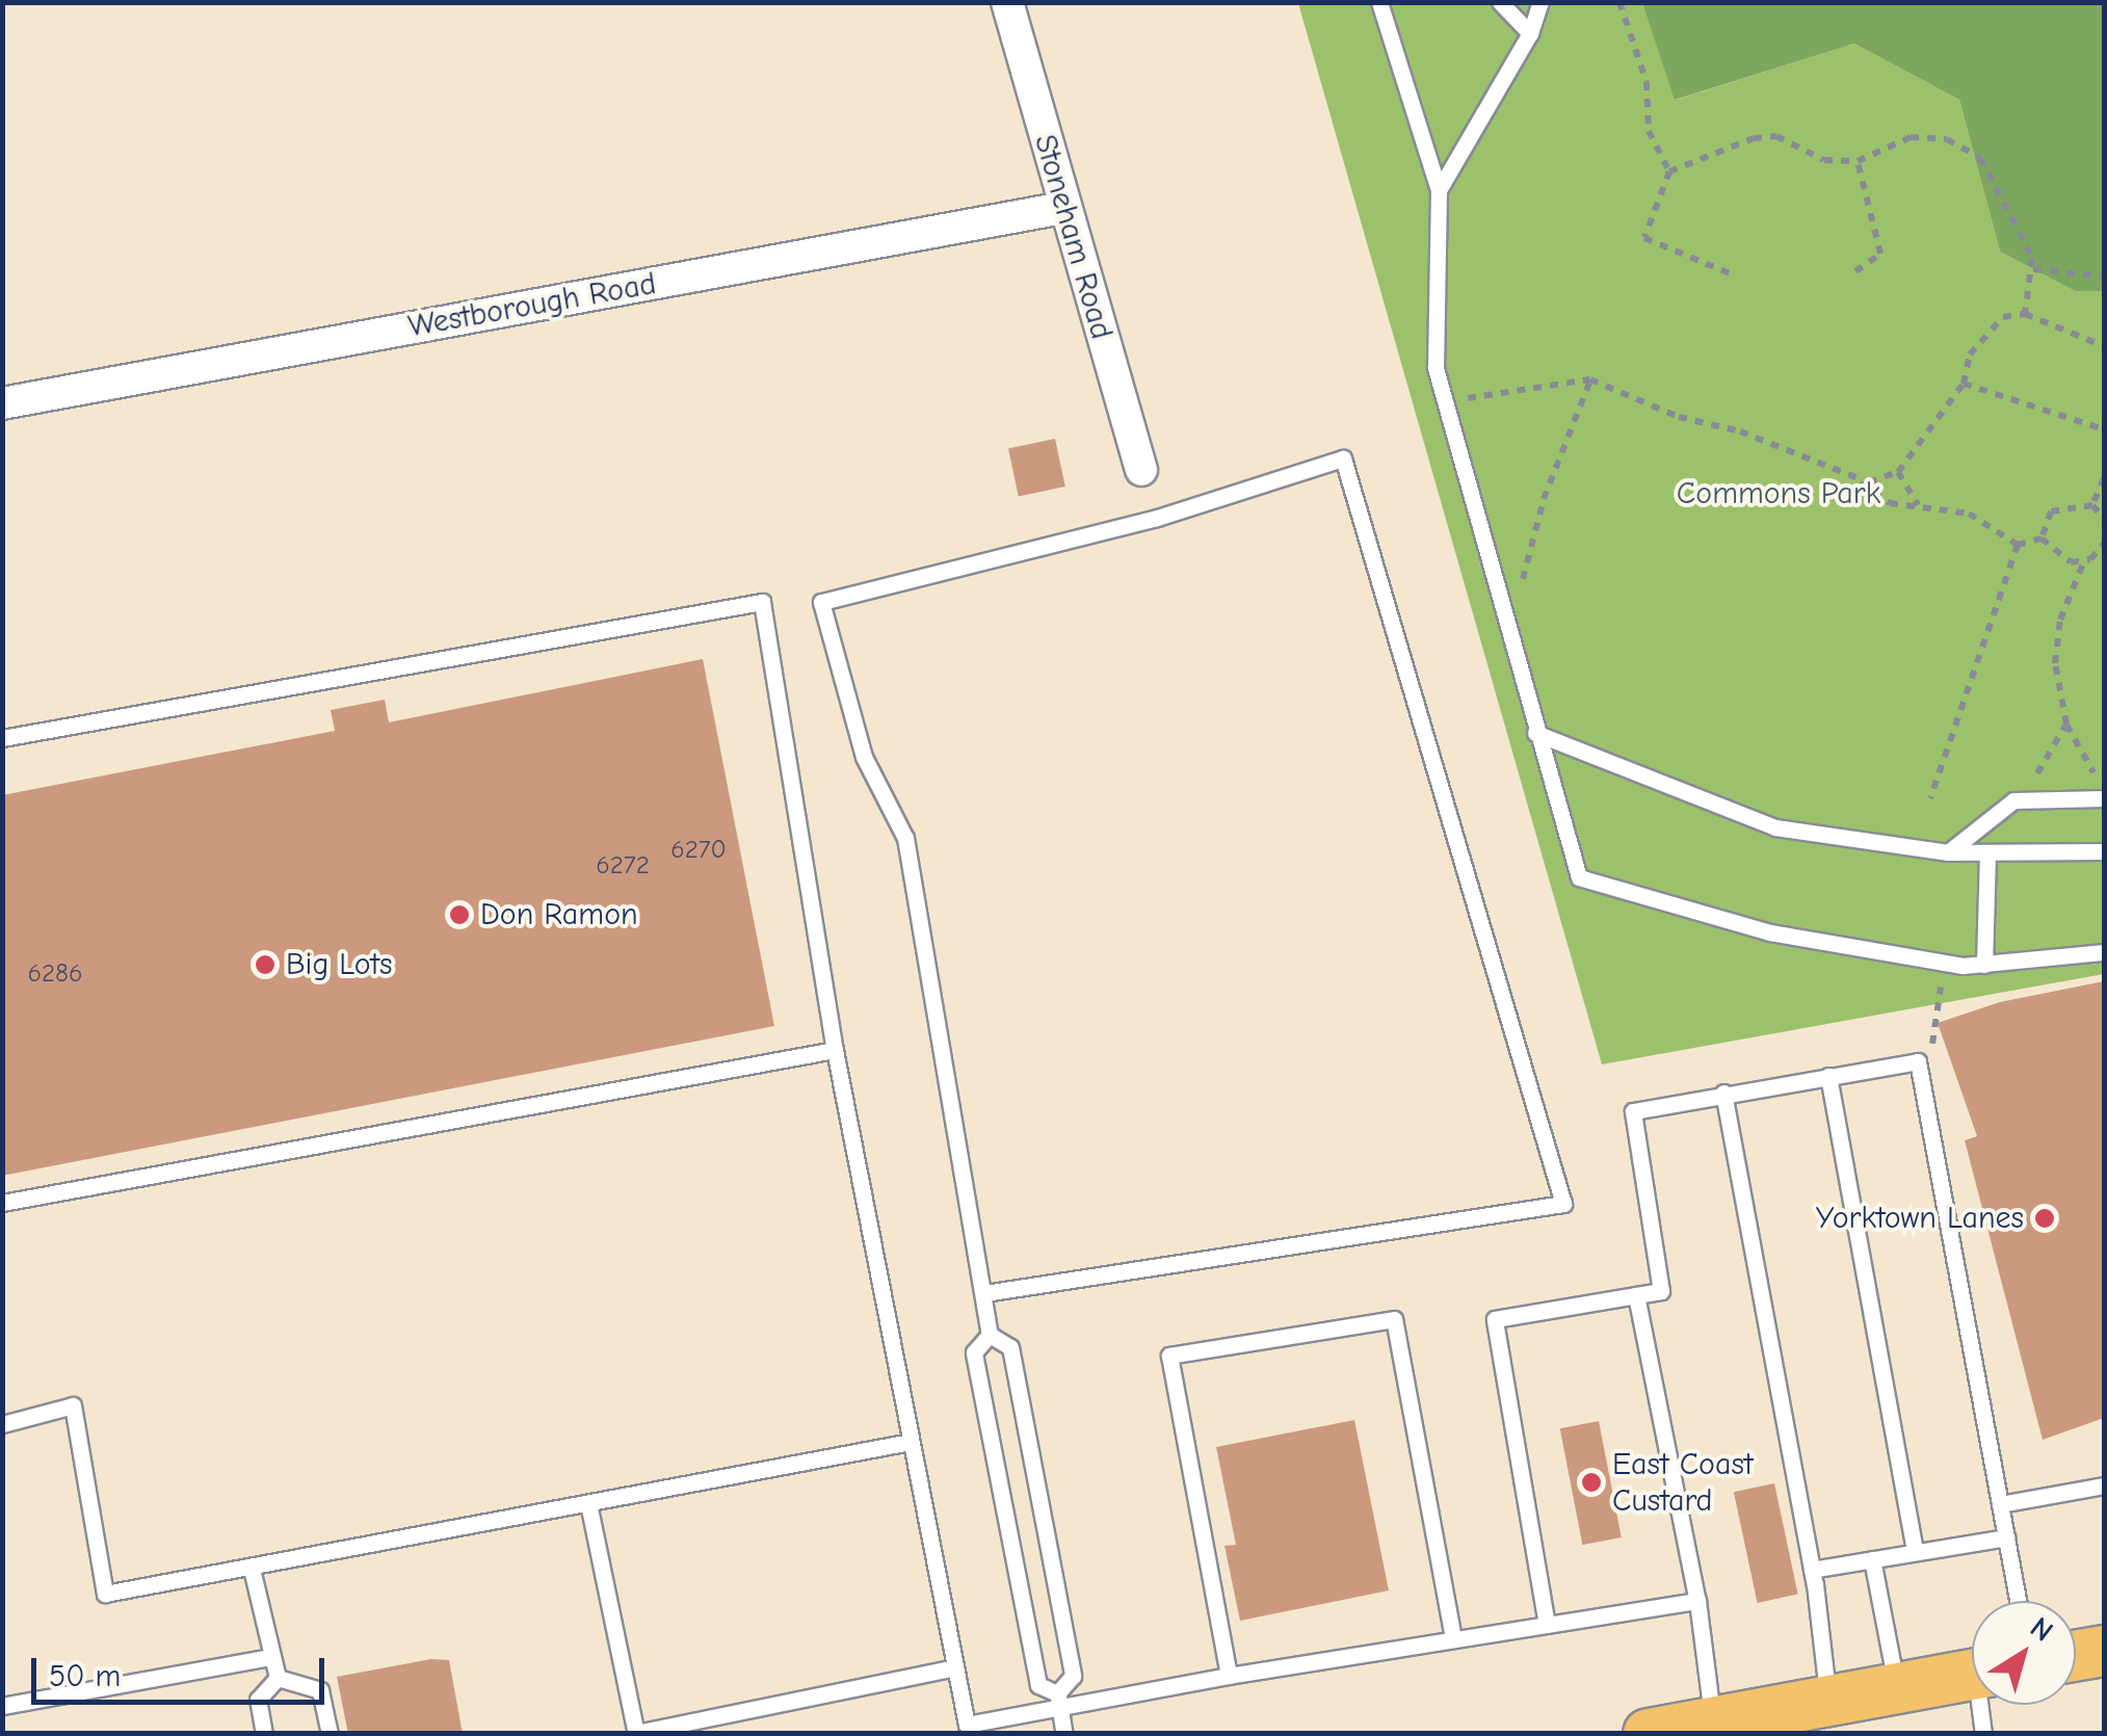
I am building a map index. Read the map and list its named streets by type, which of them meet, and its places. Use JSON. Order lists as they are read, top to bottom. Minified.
{"streets":{"street":["Stoneham Road","Westborough Road"]},"crossings":[["Stoneham Road","Westborough Road"]],"parks":["Commons Park"],"places":["Don Ramon","Big Lots","Yorktown Lanes","East Coast Custard"],"house_numbers":["6270","6272","6286"],"scale_bar":"50 m","north":"top right"}
